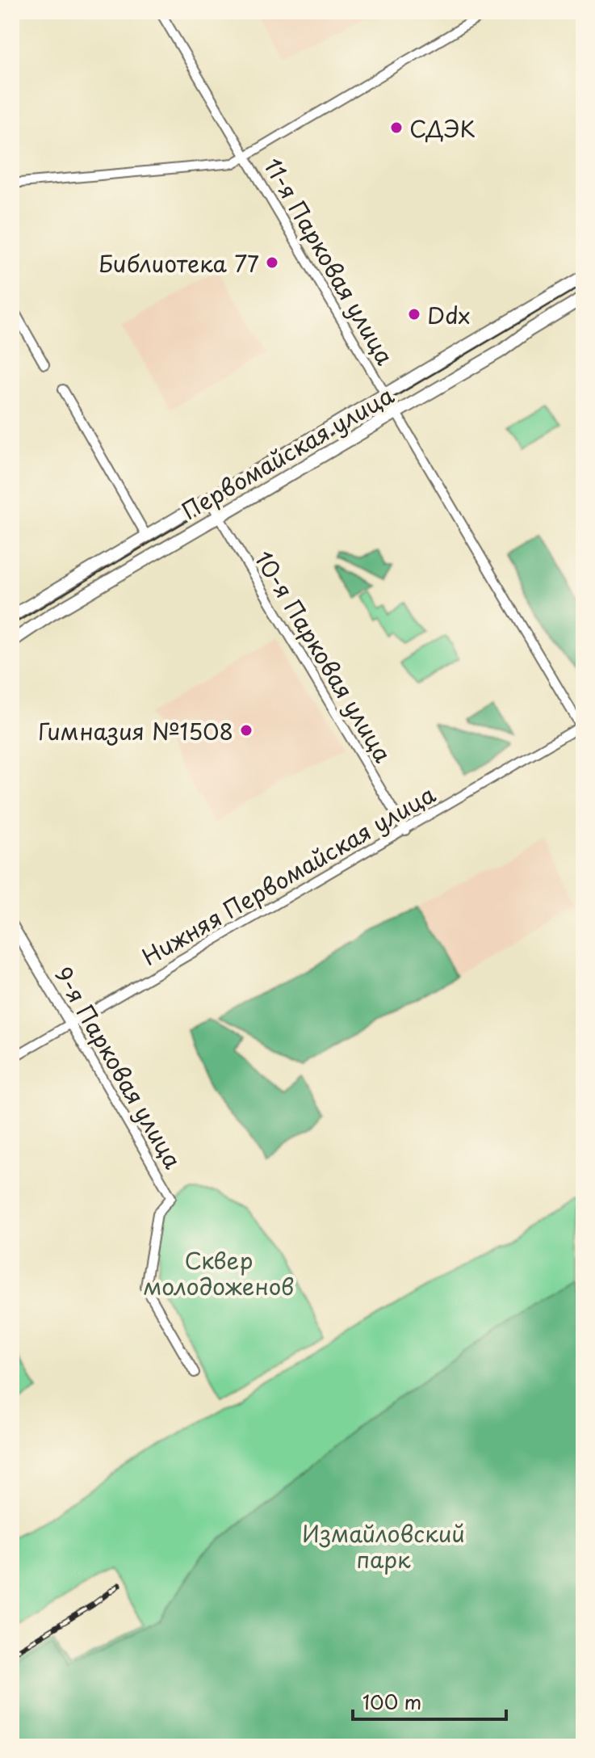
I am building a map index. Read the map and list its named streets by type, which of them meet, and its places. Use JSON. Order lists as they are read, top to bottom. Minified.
{"streets":{"main road":["Первомайская улица"],"street":["11-я Парковая улица","10-я Парковая улица","Нижняя Первомайская улица","9-я Парковая улица"]},"crossings":[["11-я Парковая улица","Первомайская улица"],["11-я Парковая улица","Нижняя Первомайская улица"],["Первомайская улица","10-я Парковая улица"],["10-я Парковая улица","Нижняя Первомайская улица"],["Нижняя Первомайская улица","9-я Парковая улица"]],"parks":["Сквер молодоженов","Измайловский парк"],"places":["СДЭК","Библиотека 77","Ddx","Гимназия №1508"],"scale_bar":"100 m"}
